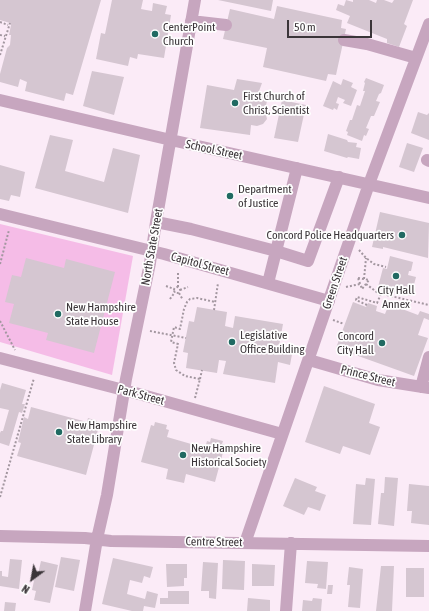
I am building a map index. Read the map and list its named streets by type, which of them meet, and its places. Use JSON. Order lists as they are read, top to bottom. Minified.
{"streets":{"street":["School Street","North State Street","Capitol Street","Green Street","Prince Street","Park Street","Centre Street"]},"crossings":[["School Street","North State Street"],["School Street","Green Street"],["North State Street","Capitol Street"],["North State Street","Park Street"],["North State Street","Centre Street"],["Capitol Street","Green Street"],["Green Street","Prince Street"],["Green Street","Park Street"],["Green Street","Centre Street"]],"places":["CenterPoint Church","First Church of Christ, Scientist","Department of Justice","Concord Police Headquarters","City Hall Annex","New Hampshire State House","Legislative Office Building","Concord City Hall","New Hampshire State Library","New Hampshire Historical Society"],"scale_bar":"50 m","north":"bottom left"}
